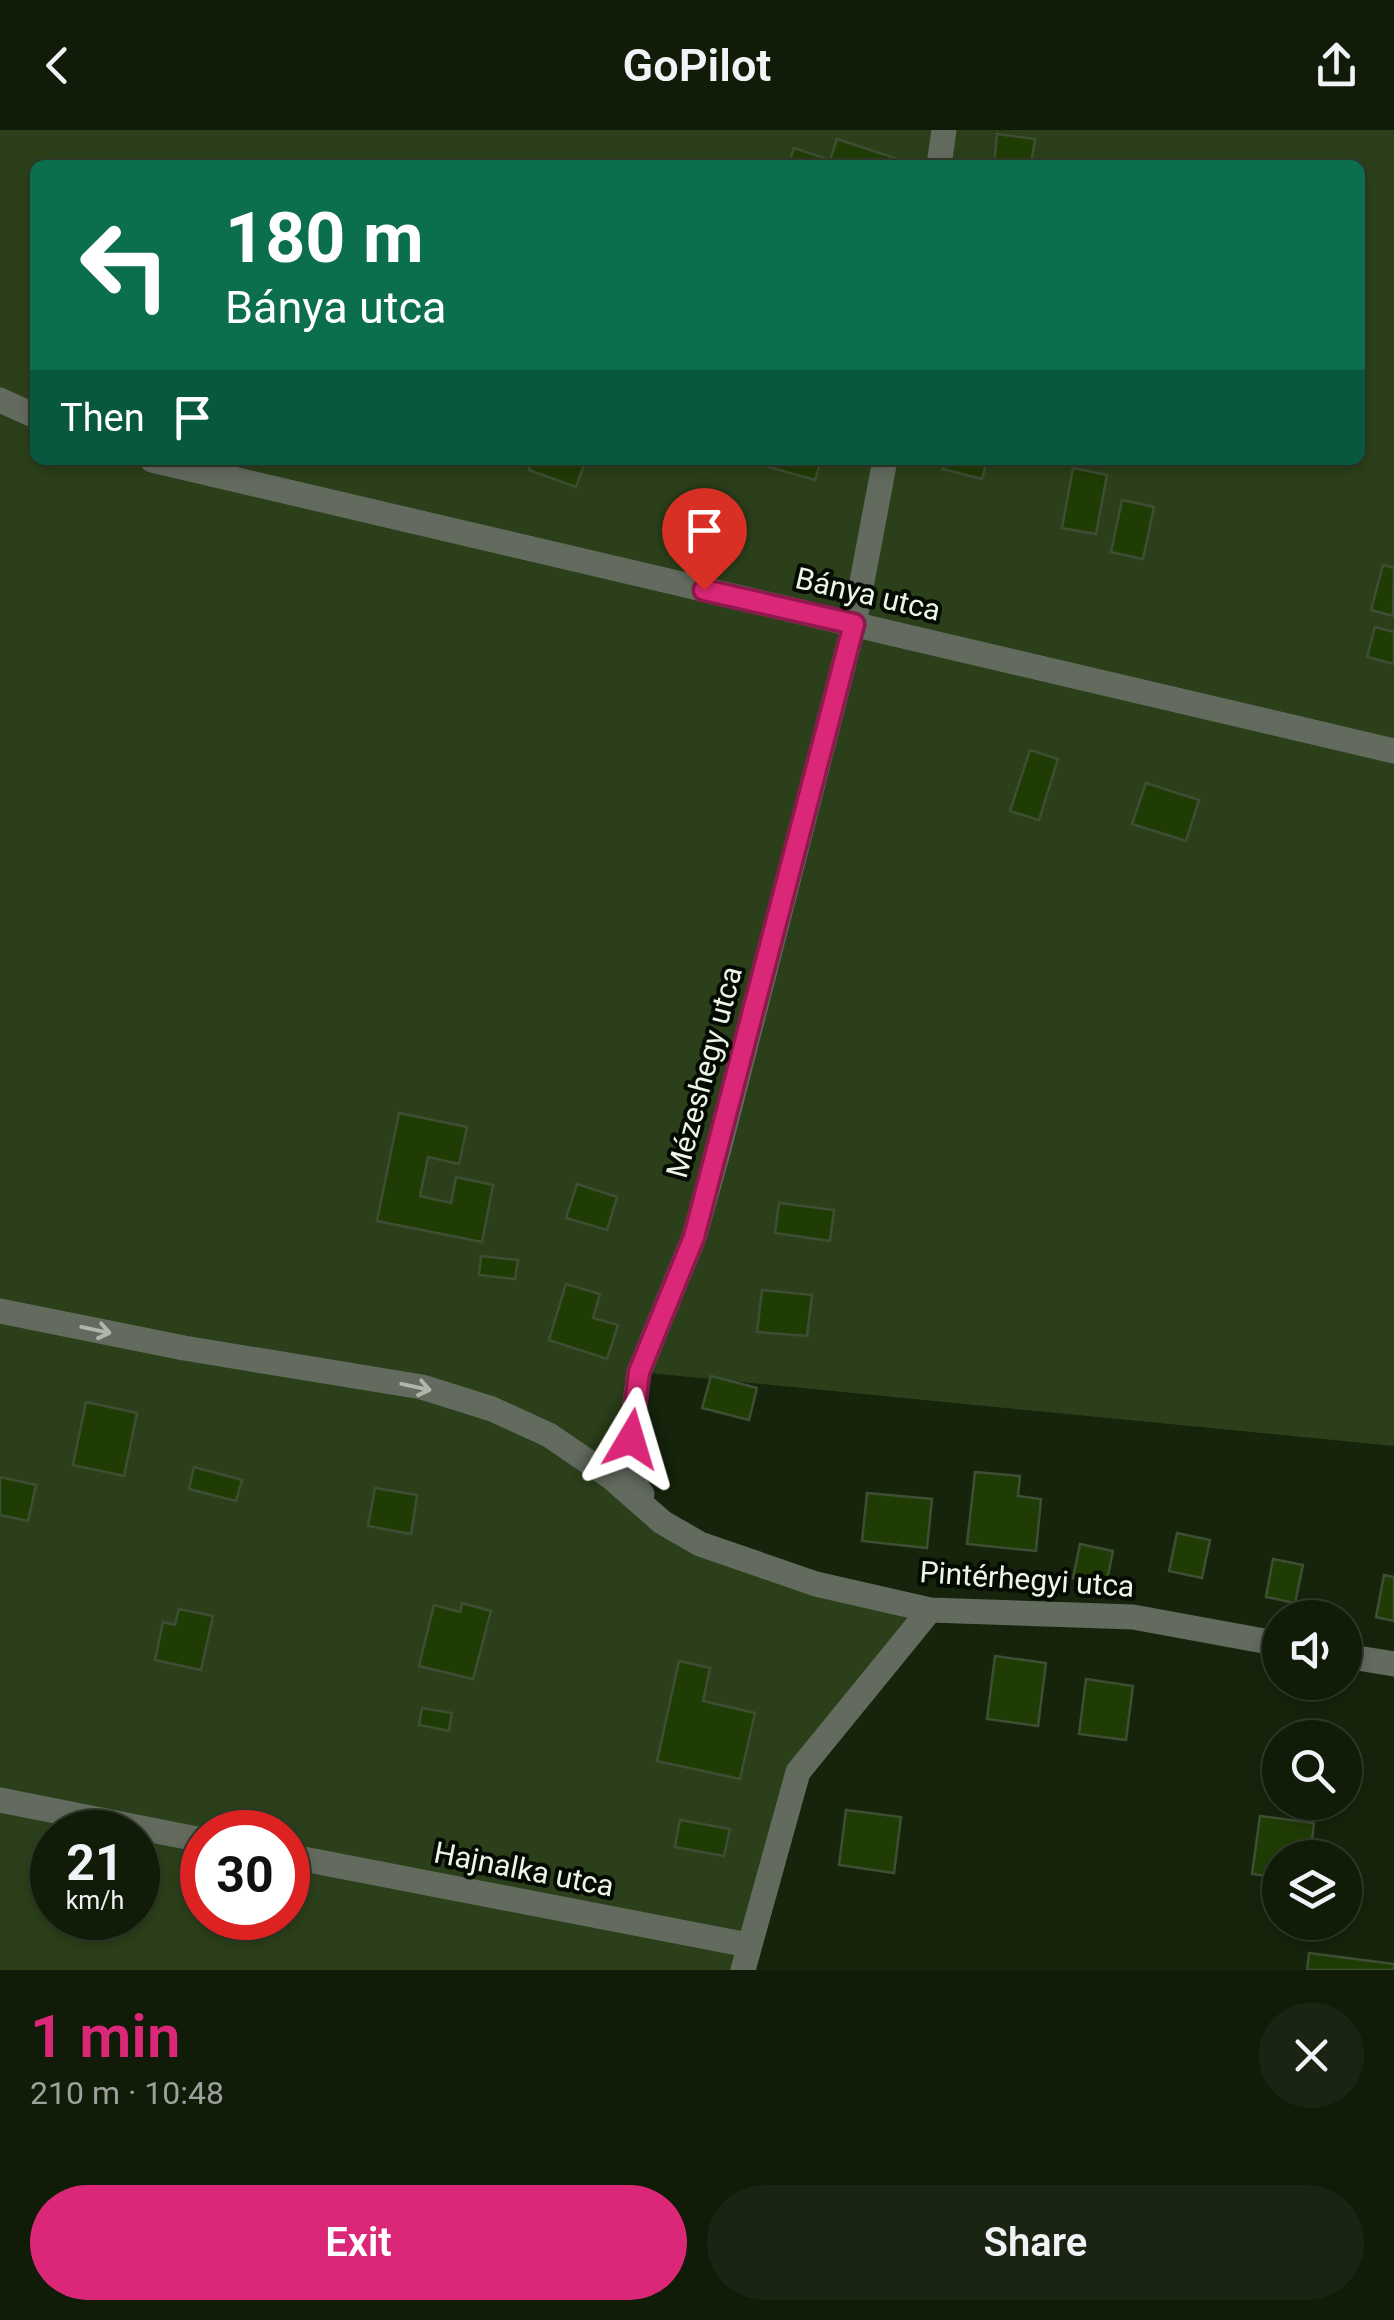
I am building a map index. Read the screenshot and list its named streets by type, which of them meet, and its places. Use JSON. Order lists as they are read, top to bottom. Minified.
{"streets":{"street":["Bánya utca","Mézeshegy utca","Pintérhegyi utca","Hajnalka utca"]},"crossings":[["Bánya utca","Mézeshegy utca"],["Mézeshegy utca","Pintérhegyi utca"]],"page":{"header":"GoPilot","turn":["180 m","Bánya utca"],"then":"Then","speed":"21 km/h","limit":"30","heading":["1 min","210 m · 10:48"],"buttons":["Exit","Share"]}}
